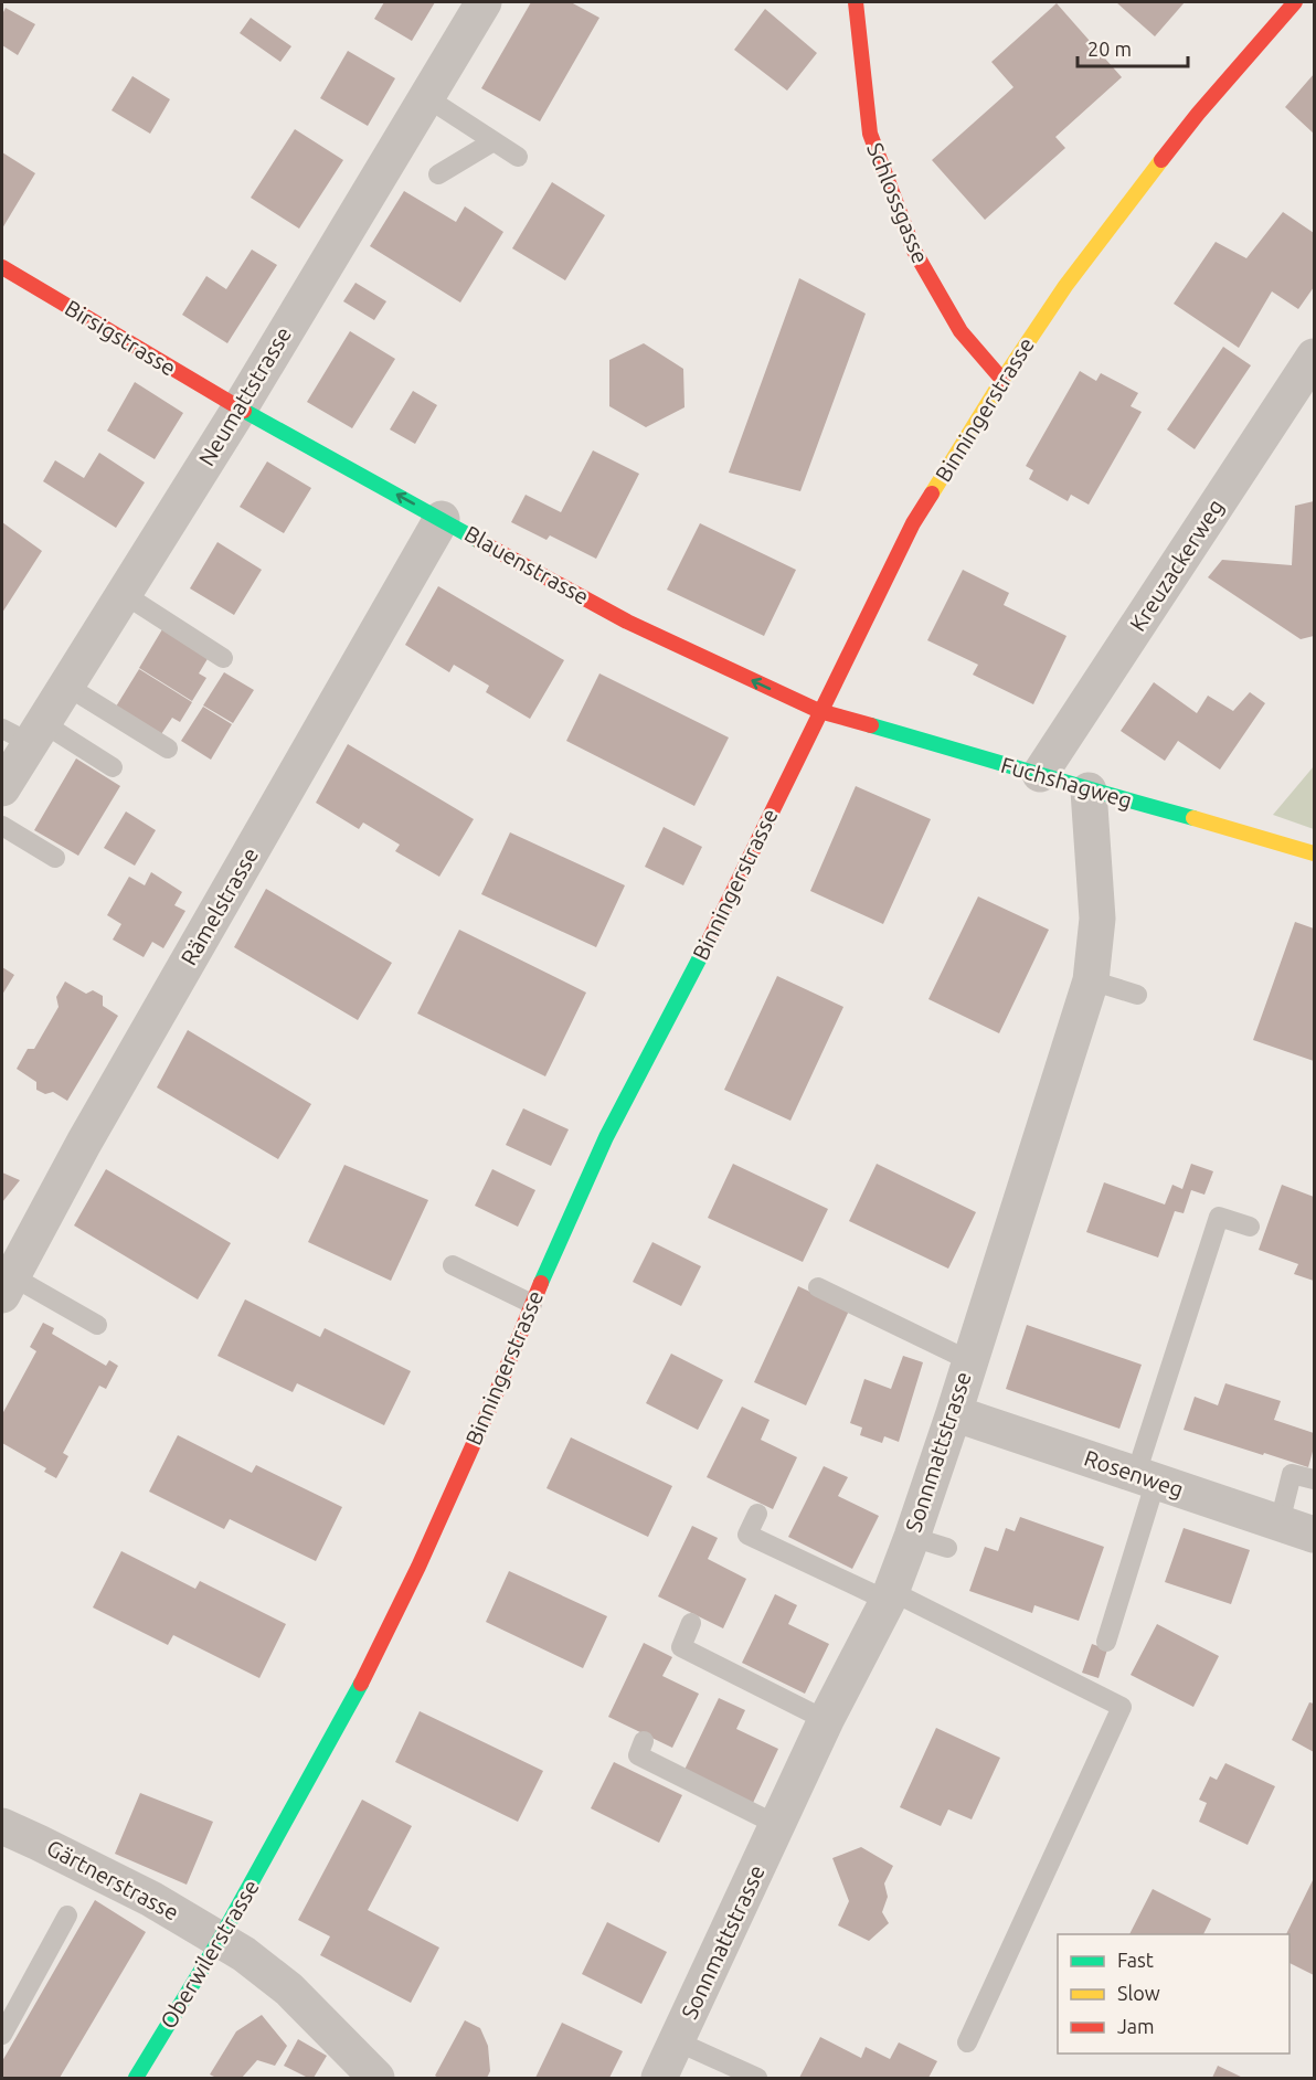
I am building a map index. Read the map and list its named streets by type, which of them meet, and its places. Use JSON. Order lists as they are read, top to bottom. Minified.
{"streets":{"main road":["Schlossgasse","Birsigstrasse","Binningerstrasse","Blauenstrasse","Fuchshagweg","Oberwilerstrasse"],"street":["Neumattstrasse","Kreuzackerweg","Rämelstrasse","Sonnmattstrasse","Rosenweg","Gärtnerstrasse"]},"crossings":[["Schlossgasse","Binningerstrasse"],["Birsigstrasse","Neumattstrasse"],["Birsigstrasse","Blauenstrasse"],["Neumattstrasse","Blauenstrasse"],["Binningerstrasse","Blauenstrasse"],["Binningerstrasse","Fuchshagweg"],["Binningerstrasse","Oberwilerstrasse"],["Blauenstrasse","Fuchshagweg"],["Blauenstrasse","Rämelstrasse"],["Kreuzackerweg","Fuchshagweg"],["Fuchshagweg","Sonnmattstrasse"],["Sonnmattstrasse","Rosenweg"],["Gärtnerstrasse","Oberwilerstrasse"]],"one_way":["Blauenstrasse"],"legend":["Fast","Slow","Jam"],"scale_bar":"20 m"}
